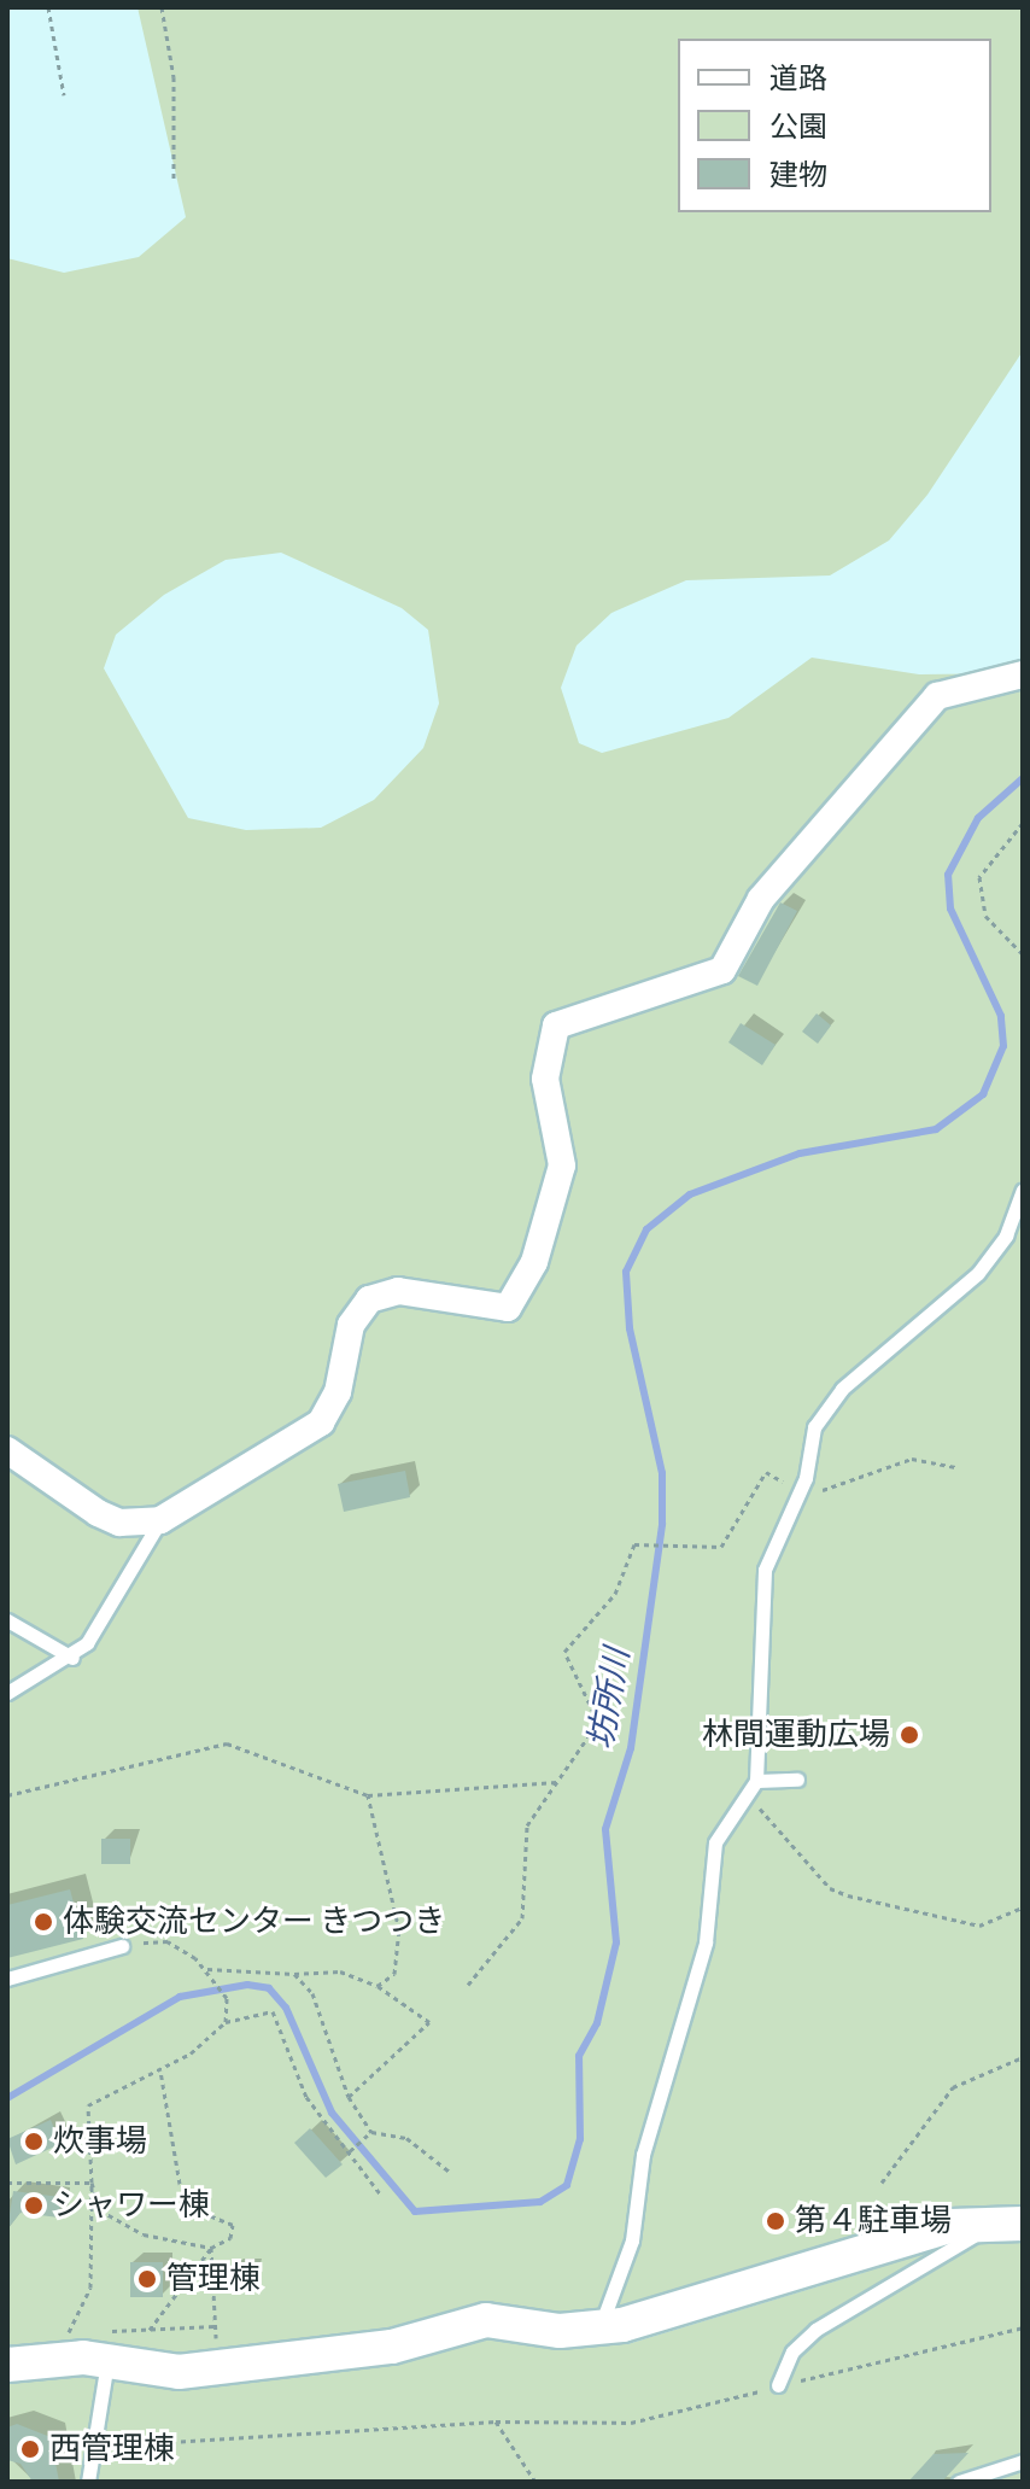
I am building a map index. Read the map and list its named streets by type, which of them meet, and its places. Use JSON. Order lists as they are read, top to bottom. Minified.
{"water":["坊所川"],"places":["林間運動広場","体験交流センター きつつき","炊事場","シャワー棟","第４駐車場","管理棟","西管理棟"],"legend":["道路","公園","建物"]}
